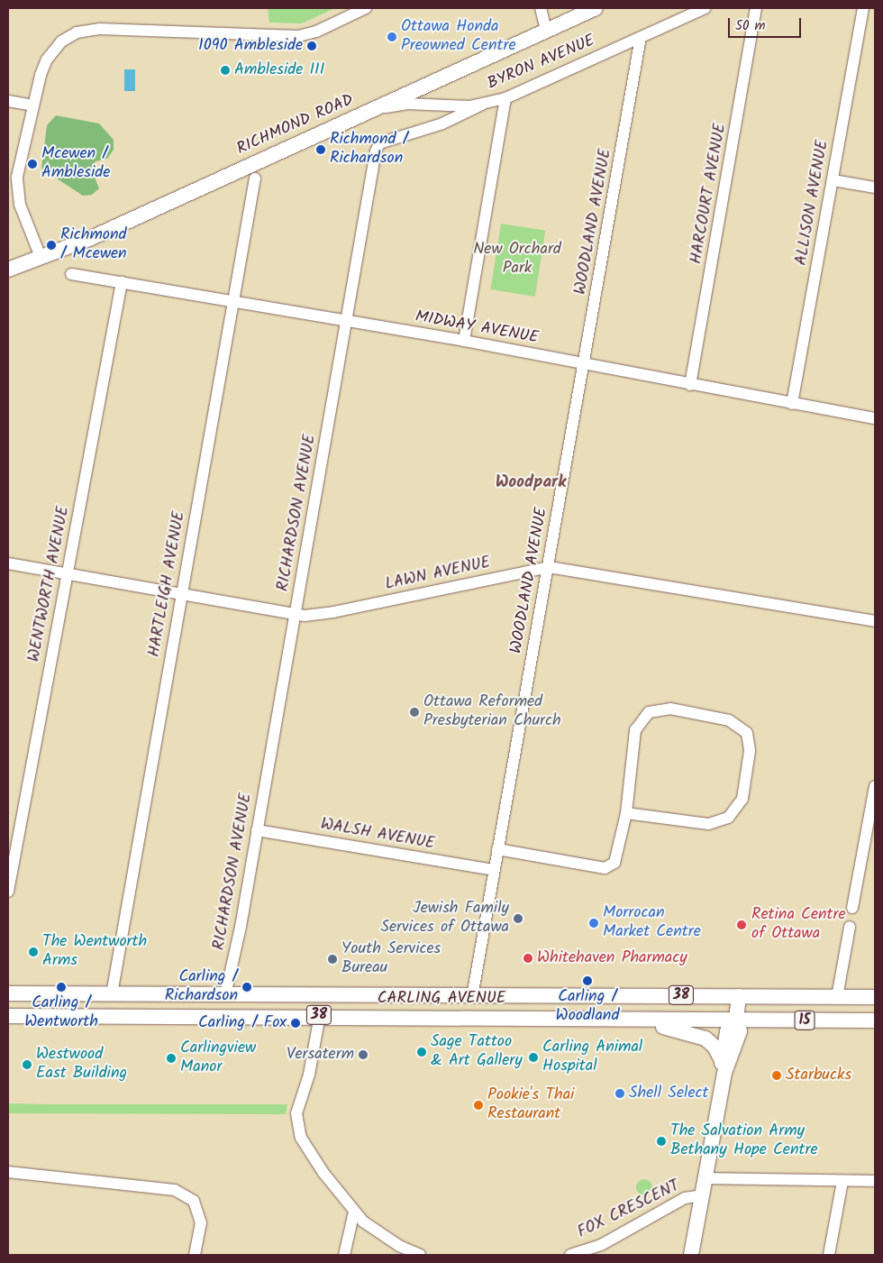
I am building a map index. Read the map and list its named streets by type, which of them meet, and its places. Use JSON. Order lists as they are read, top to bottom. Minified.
{"streets":{"main road":["RICHMOND ROAD","38","CARLING AVENUE","15"],"street":["BYRON AVENUE","HARCOURT AVENUE","ALLISON AVENUE","WOODLAND AVENUE","MIDWAY AVENUE","RICHARDSON AVENUE","LAWN AVENUE","WENTWORTH AVENUE","HARTLEIGH AVENUE","WALSH AVENUE","FOX CRESCENT"]},"crossings":[["BYRON AVENUE","RICHMOND ROAD"],["BYRON AVENUE","WOODLAND AVENUE"],["BYRON AVENUE","RICHARDSON AVENUE"],["HARCOURT AVENUE","MIDWAY AVENUE"],["ALLISON AVENUE","MIDWAY AVENUE"],["WOODLAND AVENUE","MIDWAY AVENUE"],["WOODLAND AVENUE","LAWN AVENUE"],["WOODLAND AVENUE","WALSH AVENUE"],["WOODLAND AVENUE","CARLING AVENUE"],["MIDWAY AVENUE","RICHARDSON AVENUE"],["MIDWAY AVENUE","WENTWORTH AVENUE"],["MIDWAY AVENUE","HARTLEIGH AVENUE"],["RICHARDSON AVENUE","LAWN AVENUE"],["RICHARDSON AVENUE","WALSH AVENUE"],["RICHARDSON AVENUE","CARLING AVENUE"],["LAWN AVENUE","WENTWORTH AVENUE"],["LAWN AVENUE","HARTLEIGH AVENUE"],["HARTLEIGH AVENUE","CARLING AVENUE"]],"districts":["Woodpark"],"parks":["New Orchard Park"],"places":["Ottawa Honda Preowned Centre","1090 Ambleside","Ambleside III","Richmond / Richardson","Mcewen / Ambleside","Richmond / Mcewen","Ottawa Reformed Presbyterian Church","Jewish Family Services of Ottawa","Morrocan Market Centre","Retina Centre of Ottawa","The Wentworth Arms","Whitehaven Pharmacy","Youth Services Bureau","Carling / Woodland","Carling / Wentworth","Carling / Richardson","Carling / Fox","Sage Tattoo & Art Gallery","Versaterm","Carling Animal Hospital","Carlingview Manor","Westwood East Building","Starbucks","Shell Select","Pookie's Thai Restaurant","The Salvation Army Bethany Hope Centre"],"scale_bar":"50 m"}
